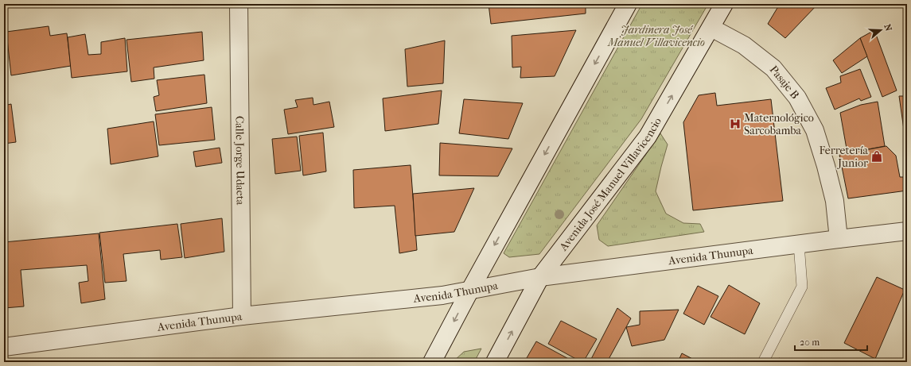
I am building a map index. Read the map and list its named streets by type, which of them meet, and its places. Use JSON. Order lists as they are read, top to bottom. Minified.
{"streets":{"street":["Pasaje B","Calle Jorge Udaeta","Avenida José Manuel Villavicencio","Avenida Thunupa"]},"crossings":[["Pasaje B","Avenida José Manuel Villavicencio"],["Pasaje B","Avenida Thunupa"],["Calle Jorge Udaeta","Avenida Thunupa"],["Avenida José Manuel Villavicencio","Avenida Thunupa"]],"parks":["Jardinera José Manuel Villavicencio"],"places":{"hospital":["Maternológico Sarcobamba"],"shop":["Ferretería Junior"]},"scale_bar":"20 m","north":"right"}
